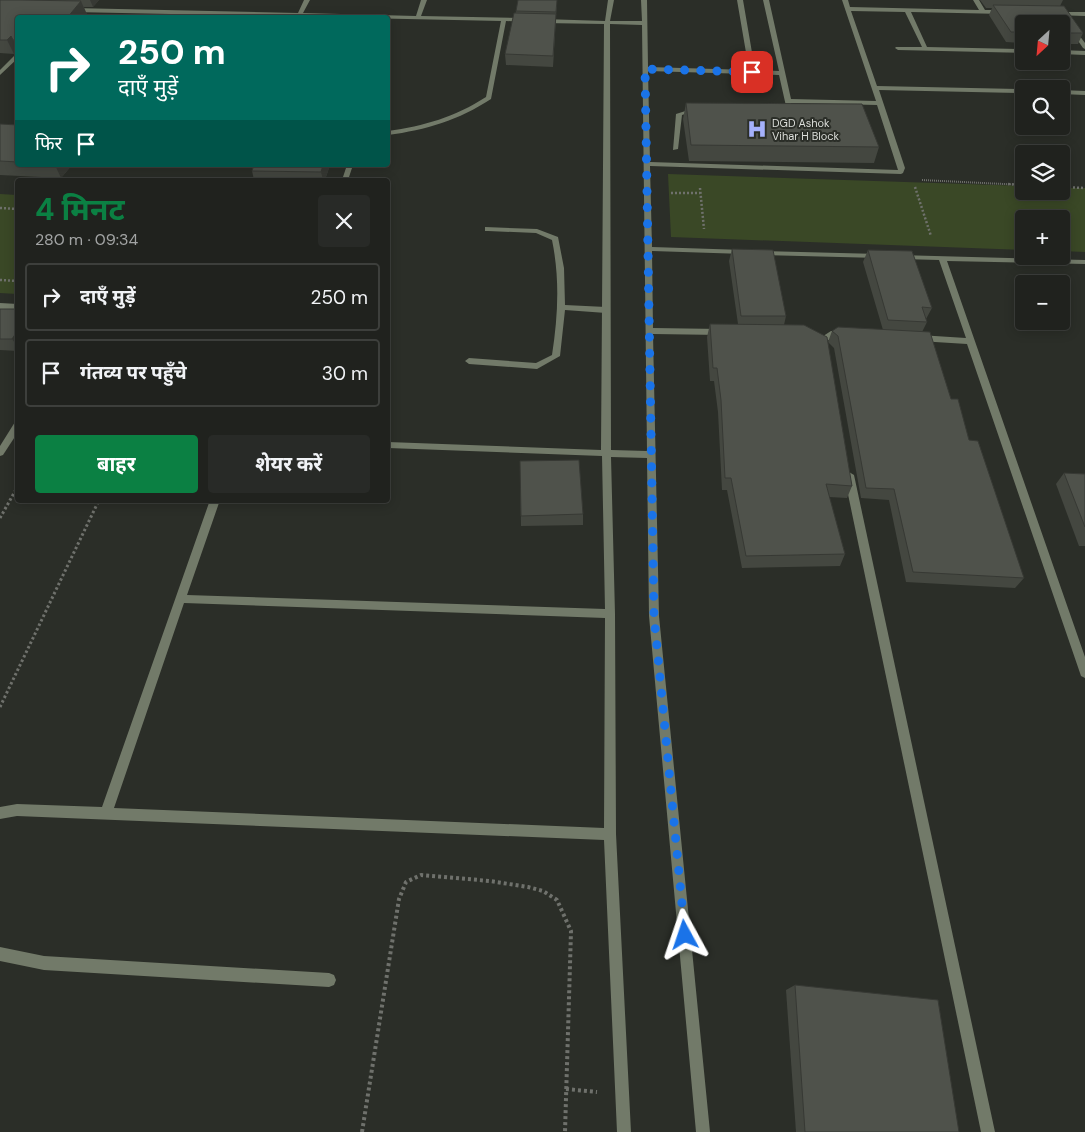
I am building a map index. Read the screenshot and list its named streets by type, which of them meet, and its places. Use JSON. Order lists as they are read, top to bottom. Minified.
{"places":{"hospital":["DGD Ashok Vihar H Block"]},"north":"bottom left","page":{"map_buttons":["+","−"],"turn":["250 m","दाएँ मुड़ें"],"then":"फिर","heading":["4 मिनट","280 m · 09:34"],"list":[{"name":"दाएँ मुड़ें","value":"250 m"},{"name":"गंतव्य पर पहुँचे","value":"30 m"}],"buttons":["बाहर","शेयर करें"]}}
